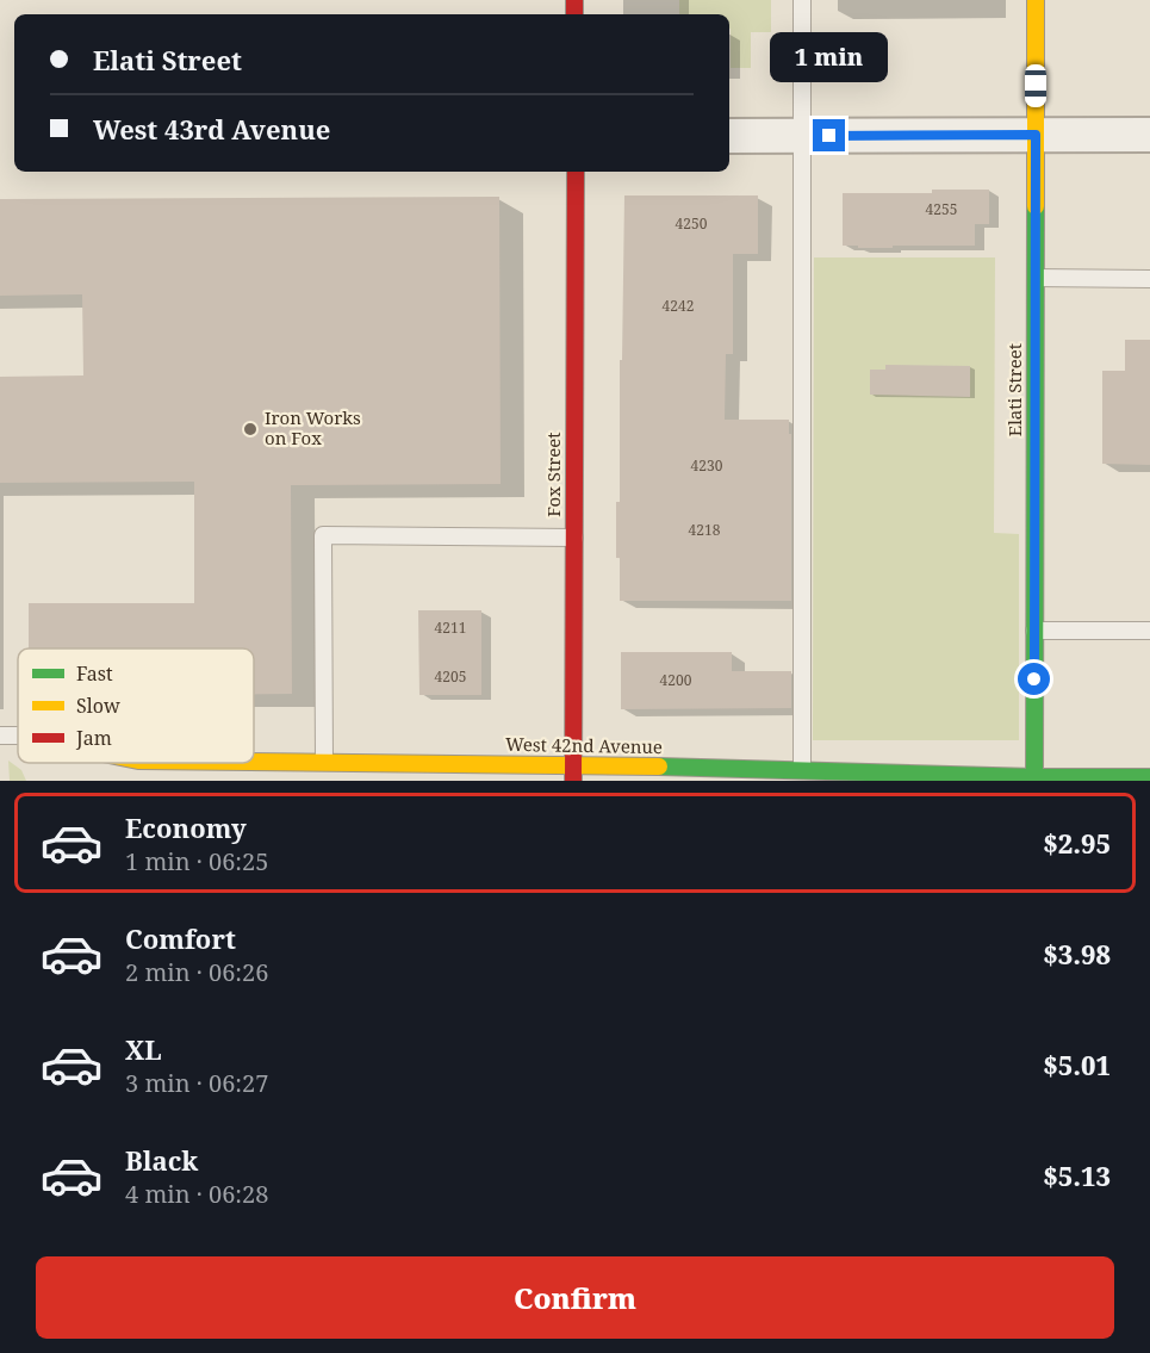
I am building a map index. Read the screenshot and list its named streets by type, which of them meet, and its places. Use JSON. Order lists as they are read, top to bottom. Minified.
{"streets":{"street":["Elati Street","Fox Street","West 42nd Avenue"]},"crossings":[["Elati Street","West 42nd Avenue"],["Fox Street","West 42nd Avenue"]],"places":["Iron Works on Fox"],"house_numbers":["4255","4250","4242","4230","4218","4211","4205","4200"],"legend":["Fast","Slow","Jam"],"page":{"banner":["Elati Street","West 43rd Avenue"],"bubble":"1 min","list":[{"name":"Economy","note":"1 min · 06:25","value":"$2.95"},{"name":"Comfort","note":"2 min · 06:26","value":"$3.98"},{"name":"XL","note":"3 min · 06:27","value":"$5.01"},{"name":"Black","note":"4 min · 06:28","value":"$5.13"}],"buttons":"Confirm"}}
